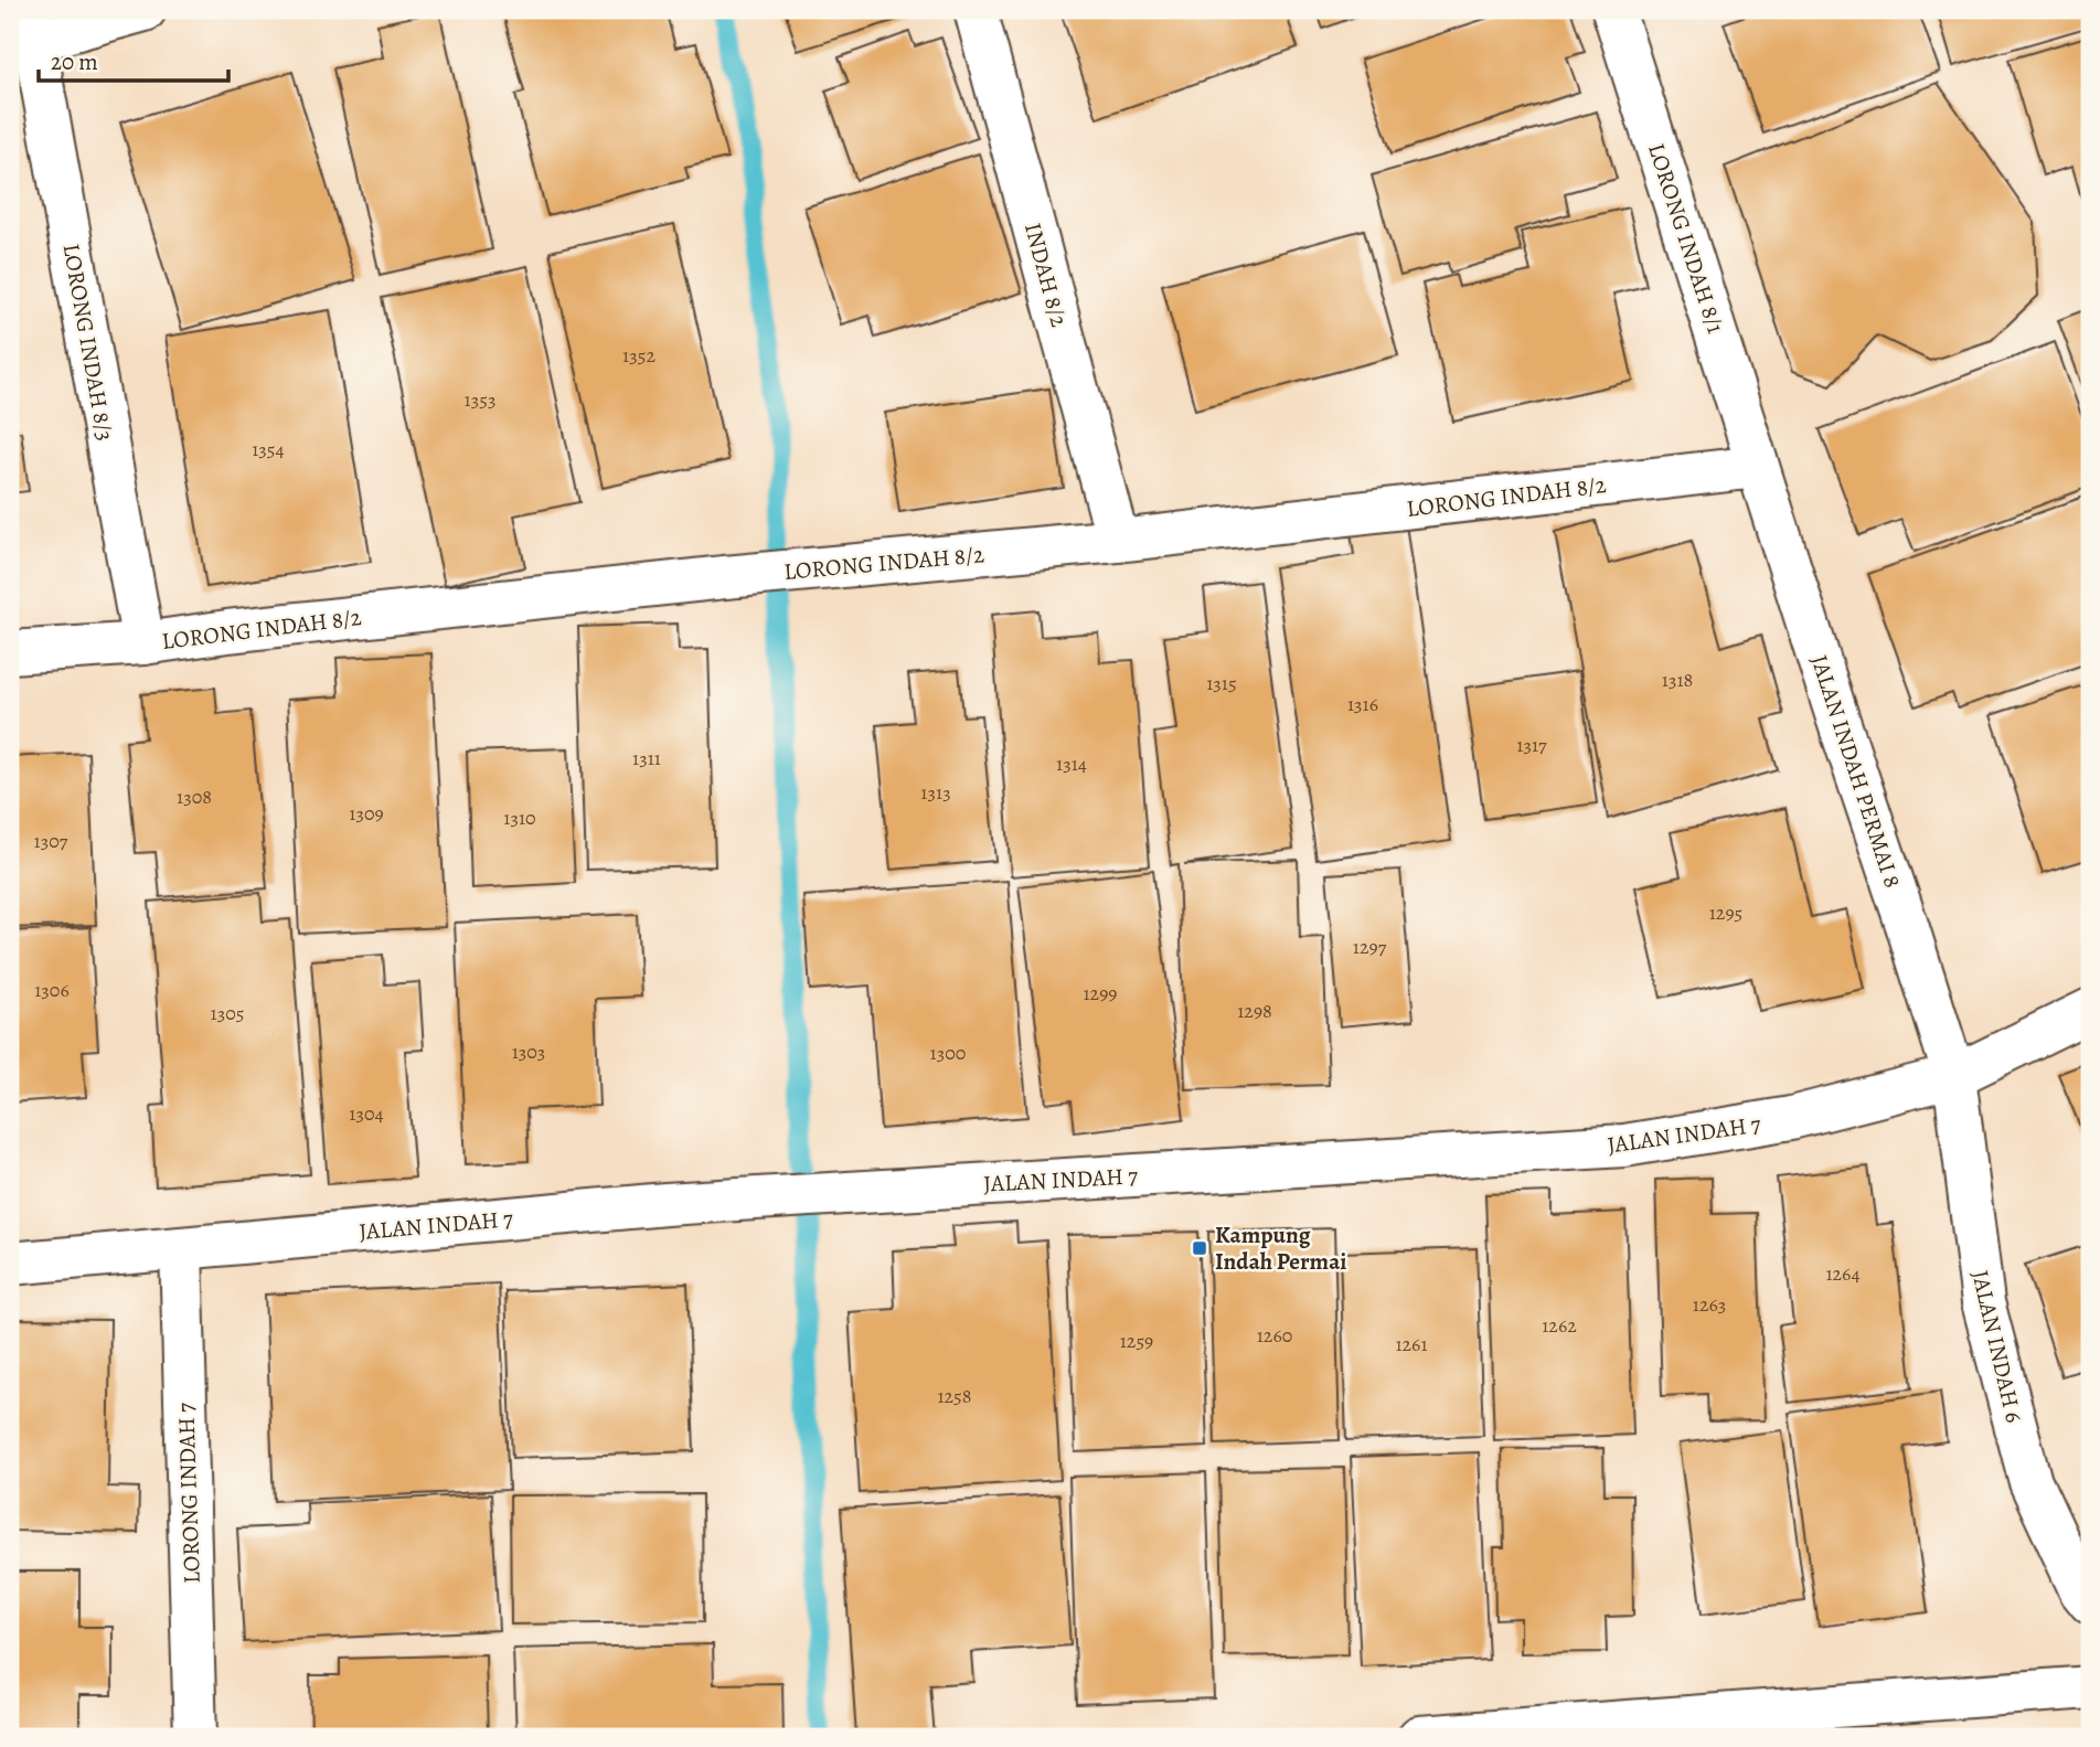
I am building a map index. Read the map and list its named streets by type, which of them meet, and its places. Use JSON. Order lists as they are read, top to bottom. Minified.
{"streets":{"street":["LORONG INDAH 8/1","INDAH 8/2","LORONG INDAH 8/3","LORONG INDAH 8/2","JALAN INDAH PERMAI 8","JALAN INDAH 7","JALAN INDAH 6","LORONG INDAH 7"]},"crossings":[["LORONG INDAH 8/1","LORONG INDAH 8/2"],["LORONG INDAH 8/1","JALAN INDAH PERMAI 8"],["INDAH 8/2","LORONG INDAH 8/2"],["LORONG INDAH 8/3","LORONG INDAH 8/2"],["LORONG INDAH 8/2","JALAN INDAH PERMAI 8"],["JALAN INDAH PERMAI 8","JALAN INDAH 7"],["JALAN INDAH PERMAI 8","JALAN INDAH 6"],["JALAN INDAH 7","JALAN INDAH 6"],["JALAN INDAH 7","LORONG INDAH 7"]],"places":{"transit":["Kampung Indah Permai"]},"house_numbers":["1352","1353","1354","1318","1315","1316","1317","1311","1314","1313","1308","1309","1310","1307","1295","1297","1306","1299","1298","1305","1303","1300","1304","1264","1263","1262","1260","1259","1261","1258"],"scale_bar":"20 m"}
